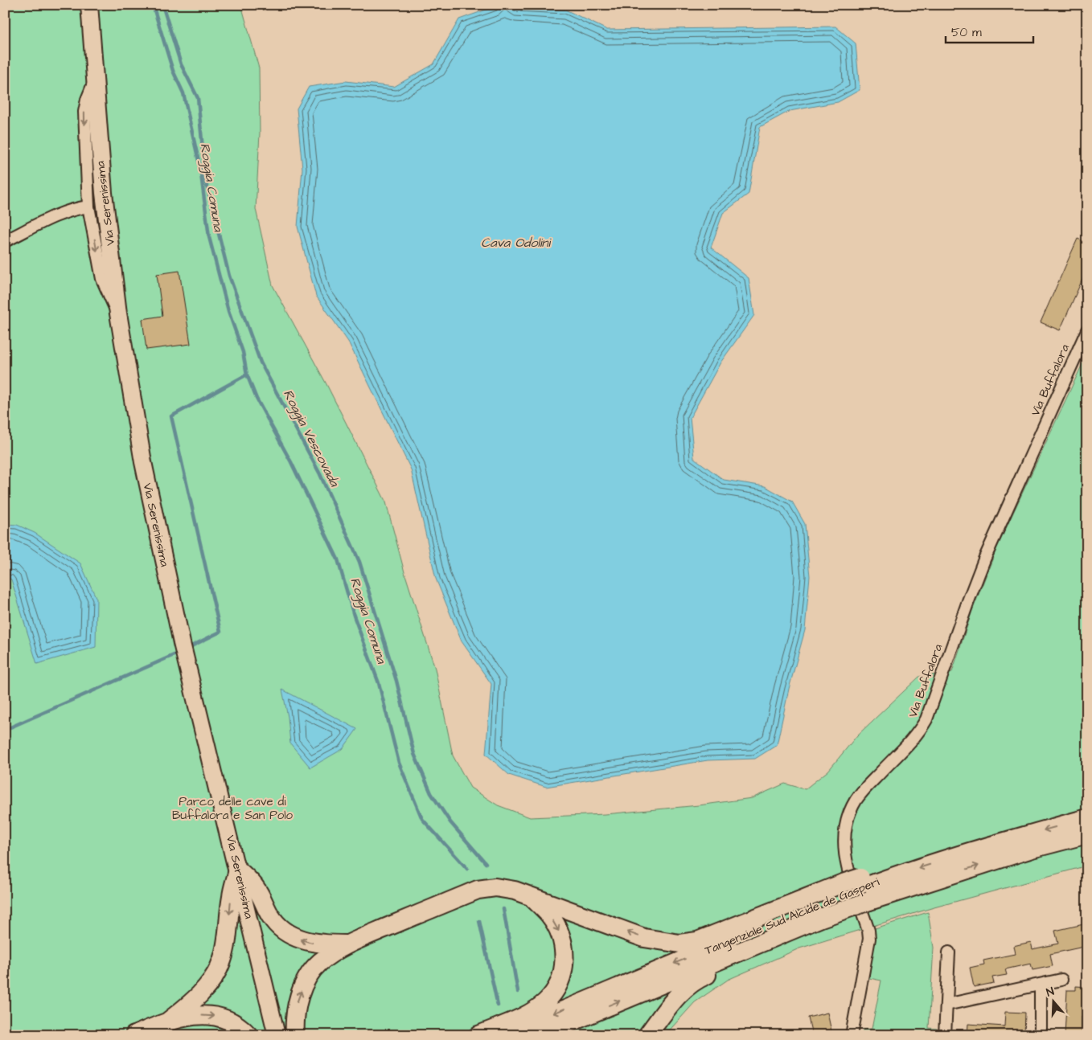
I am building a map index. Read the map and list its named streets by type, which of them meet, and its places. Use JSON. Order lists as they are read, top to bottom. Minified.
{"streets":{"highway":["Tangenziale Sud Alcide de Gasperi"],"main road":["Via Serenissima"],"street":["Via Buffalora"]},"water":["Roggia Comuna","Cava Odolini","Roggia Vescovada"],"parks":["Parco delle cave di Buffalora e San Polo"],"scale_bar":"50 m","north":"top"}
